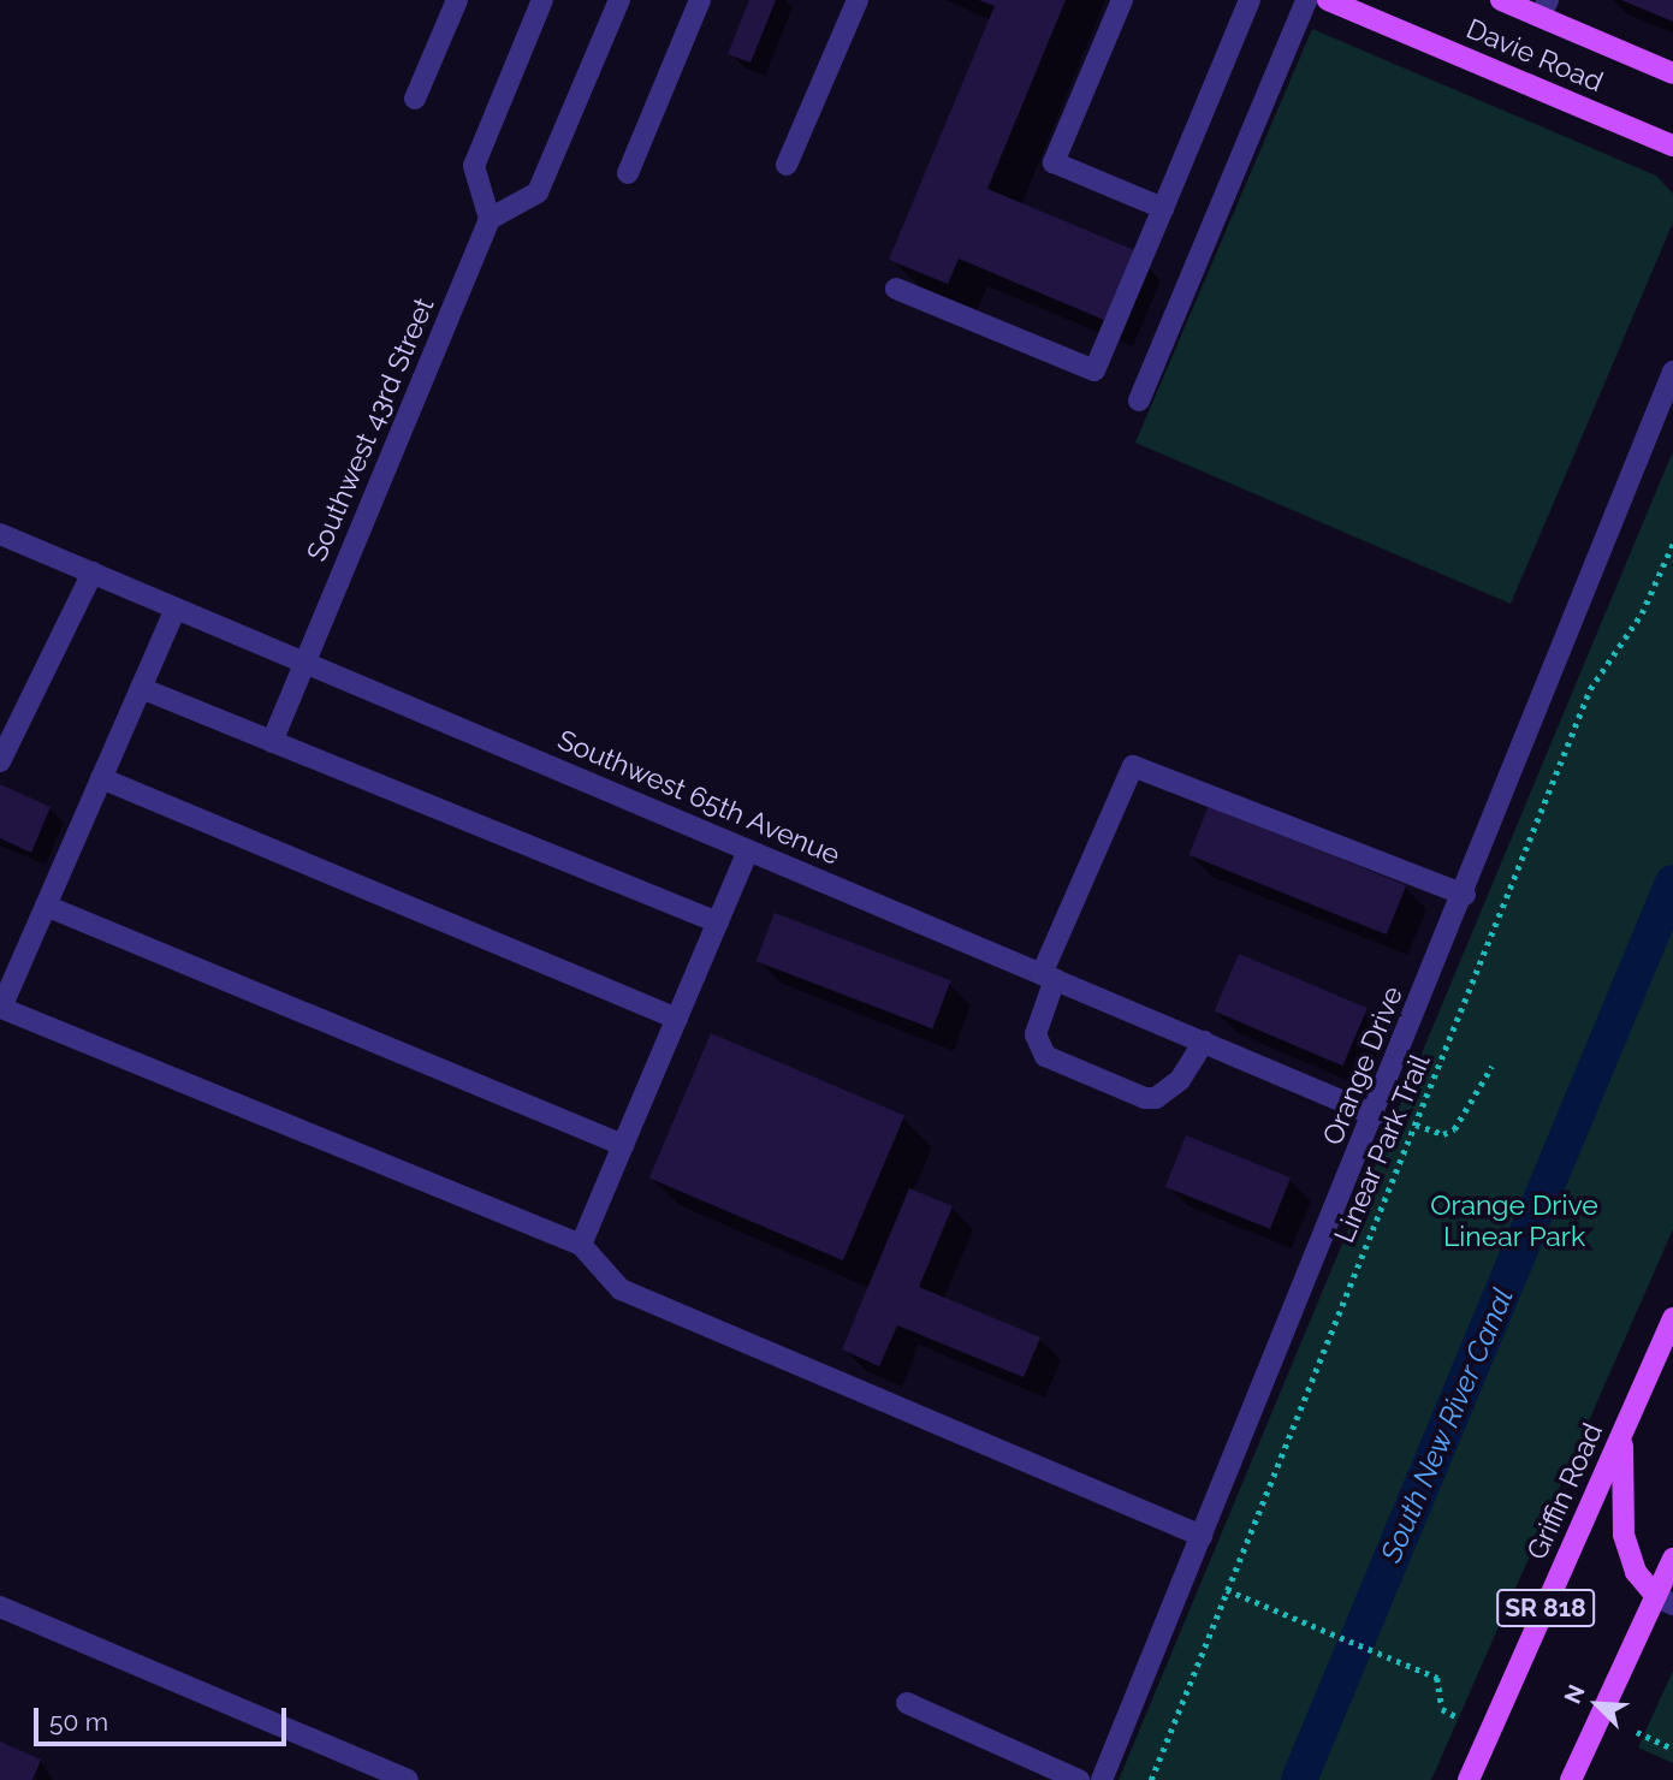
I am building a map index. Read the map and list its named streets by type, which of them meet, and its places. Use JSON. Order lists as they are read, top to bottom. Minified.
{"streets":{"main road":["Davie Road","Griffin Road","SR 818"],"street":["Southwest 43rd Street","Southwest 65th Avenue","Orange Drive"],"path":["Linear Park Trail"]},"crossings":[["Southwest 43rd Street","Southwest 65th Avenue"],["Southwest 65th Avenue","Orange Drive"]],"water":["South New River Canal"],"parks":["Orange Drive Linear Park"],"scale_bar":"50 m","north":"top left"}
